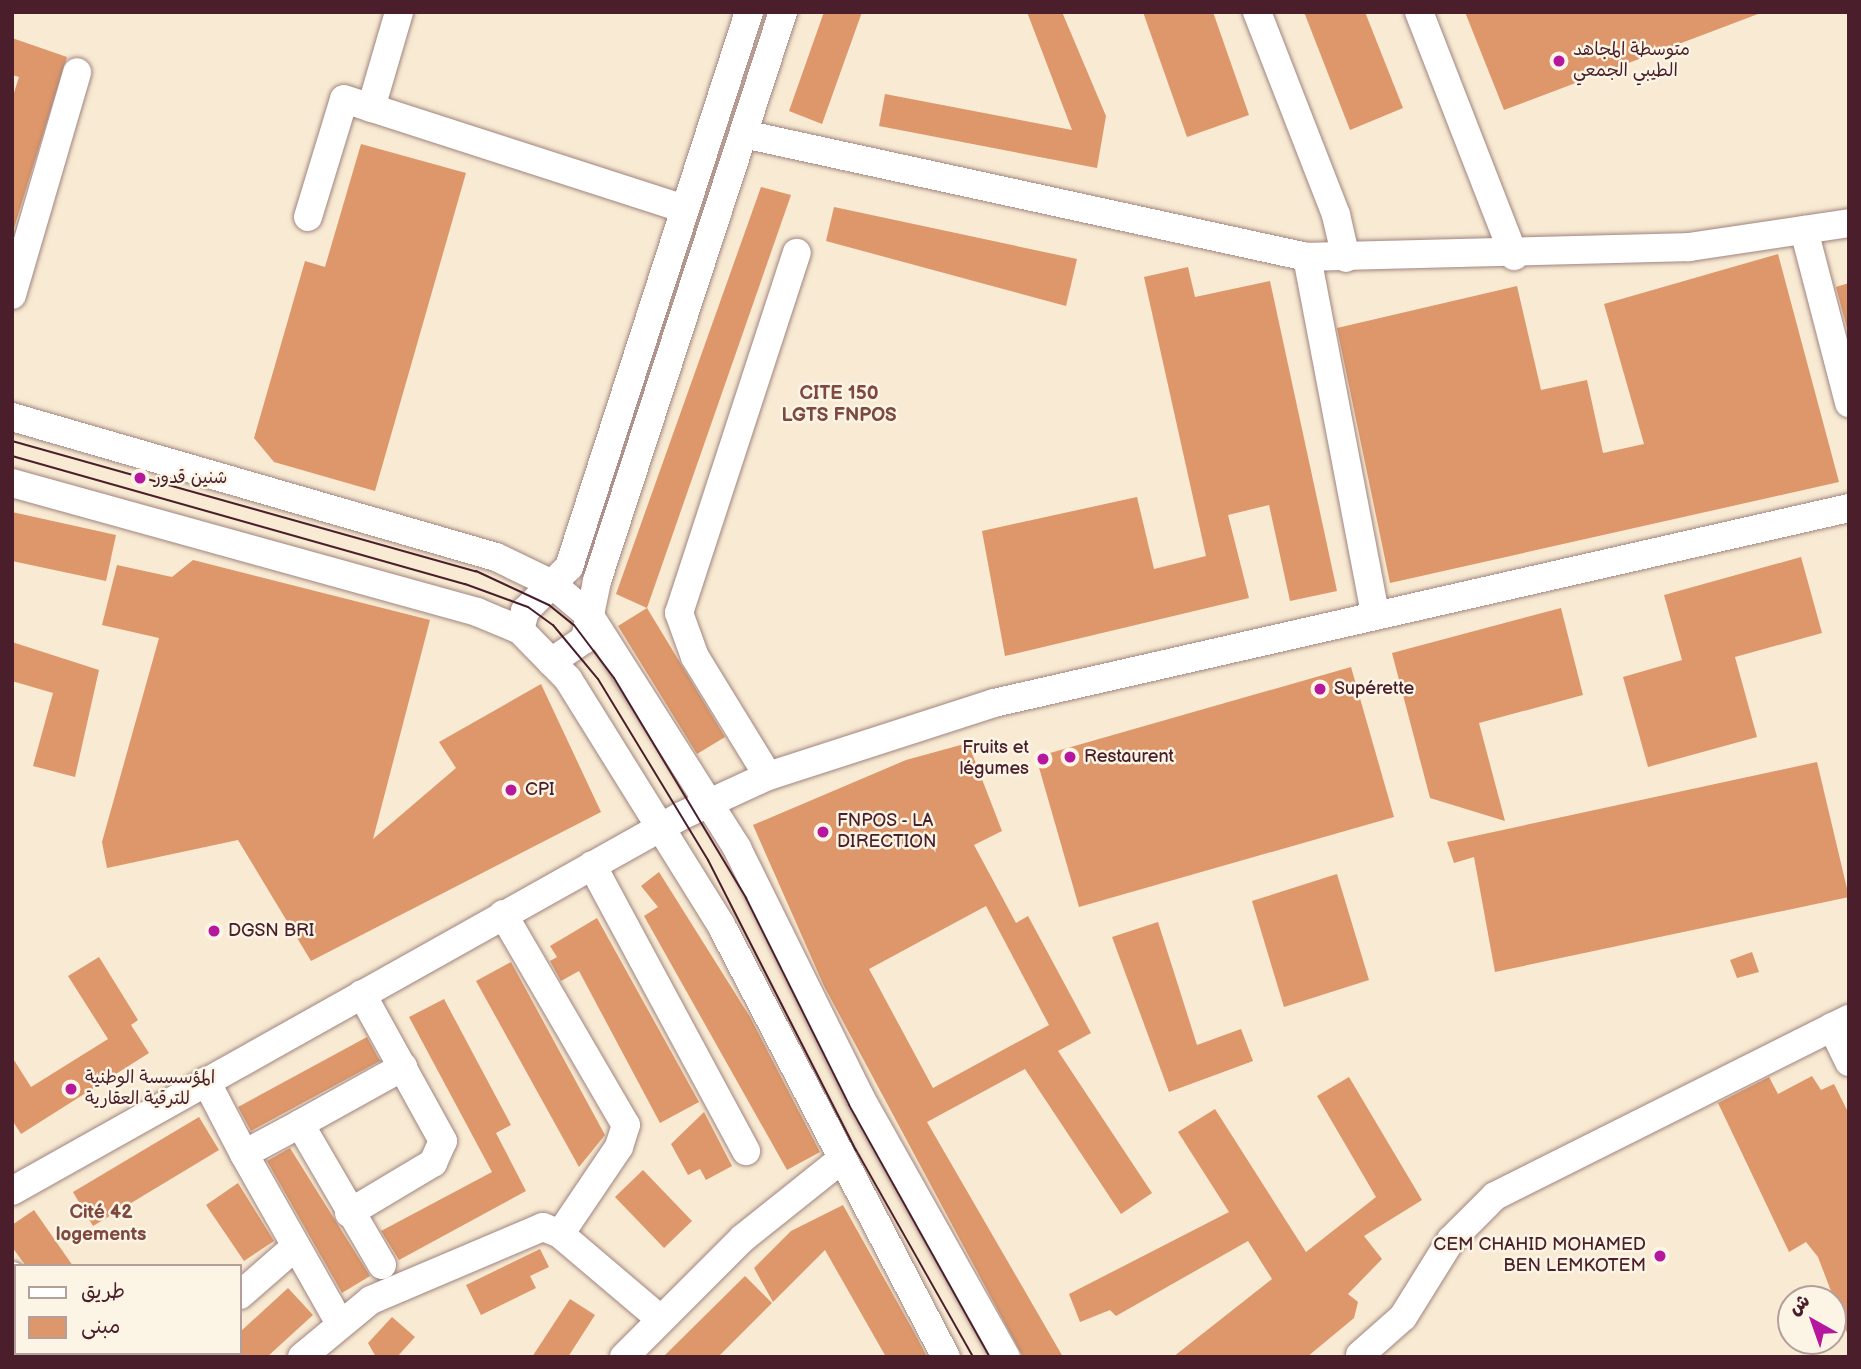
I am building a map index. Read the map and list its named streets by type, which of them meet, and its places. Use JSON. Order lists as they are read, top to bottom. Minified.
{"districts":["CITE 150 LGTS FNPOS","Cité 42 logements"],"places":["متوسطة المجاهد الطيبي الجمعي","شنين قدور","Supérette","Restaurent","Fruits et légumes","CPI","FNPOS - LA DIRECTION","DGSN BRI","المؤسسسة الوطنية للترقية العقارية","CEM CHAHID MOHAMED BEN LEMKOTEM"],"legend":["طريق","مبنى"],"north":"top left"}
